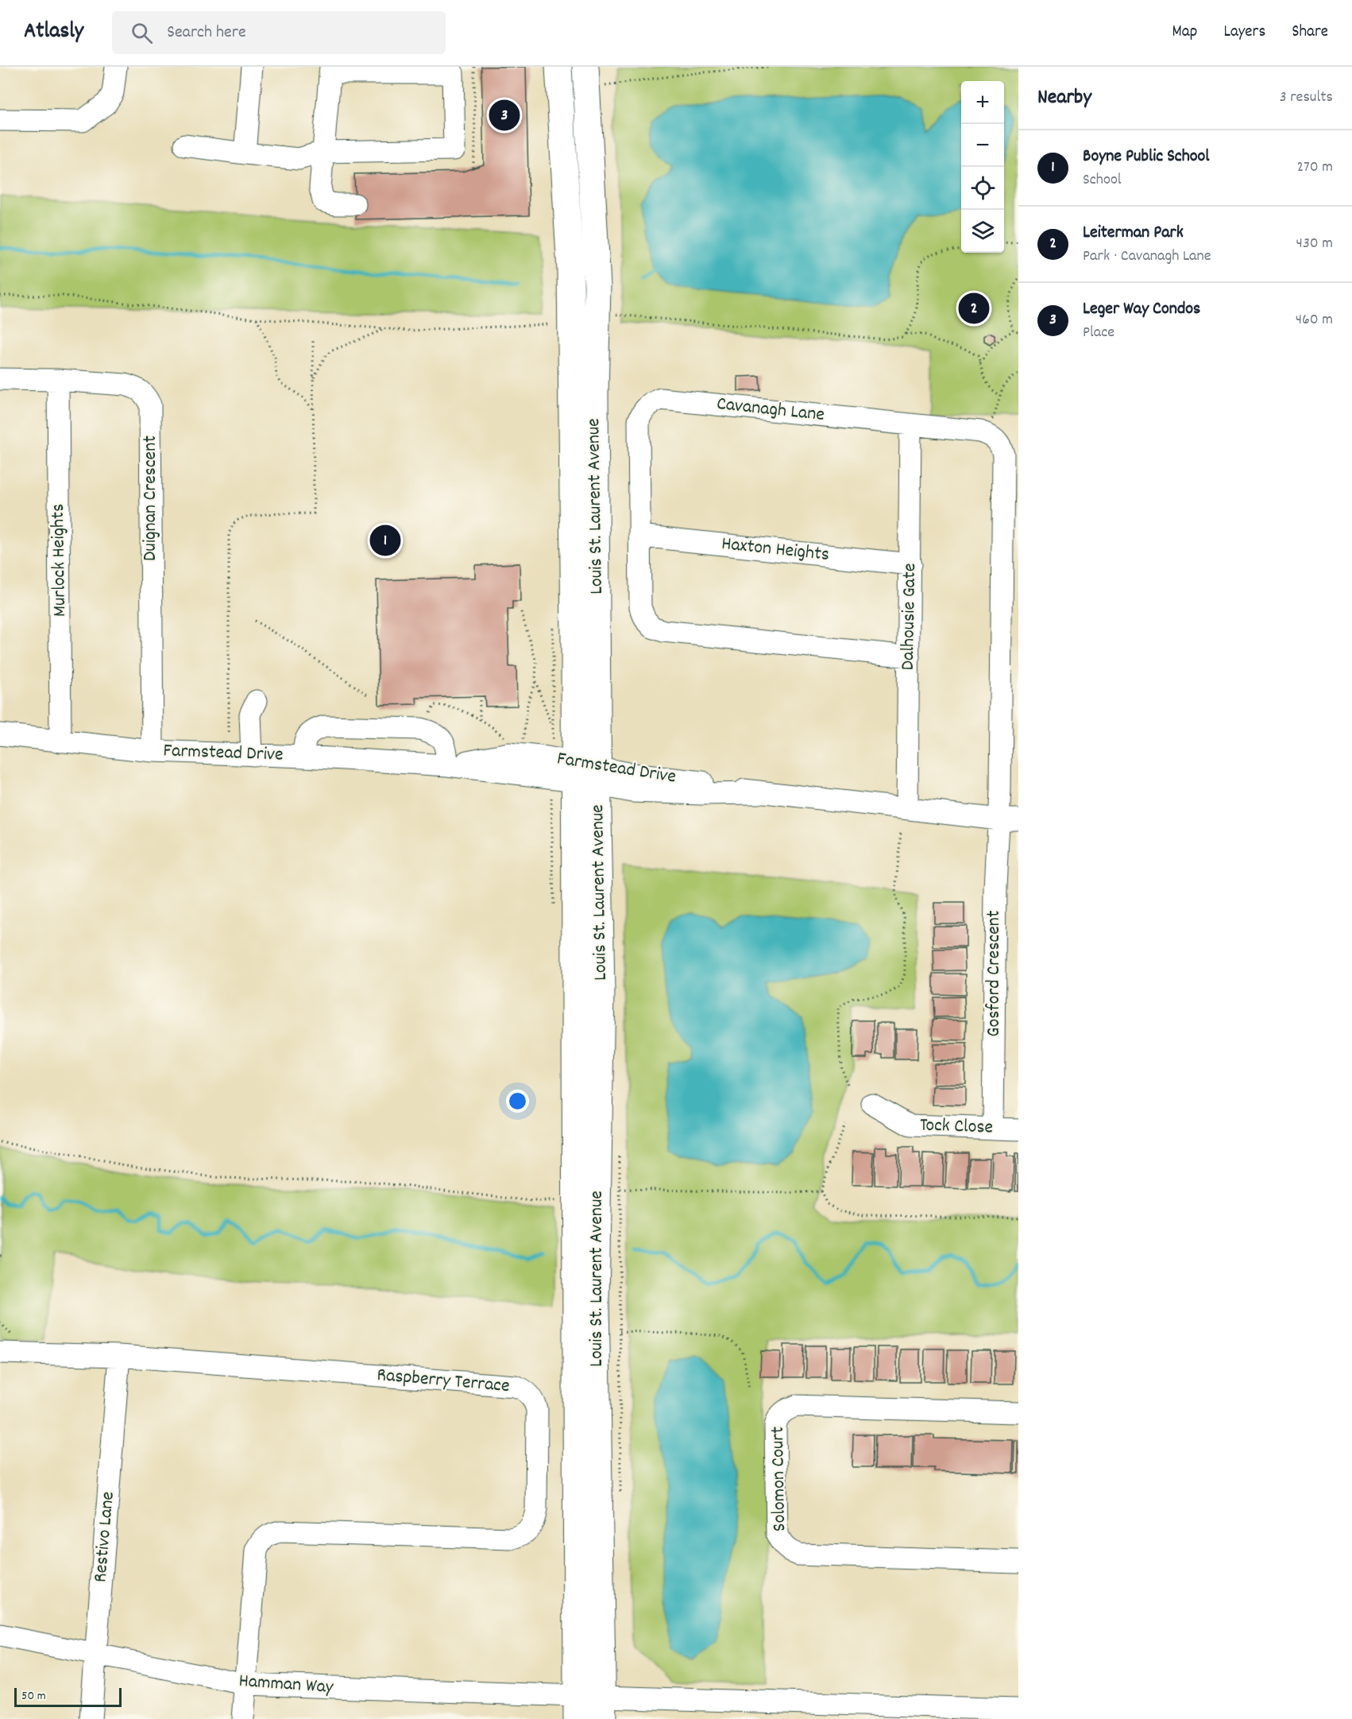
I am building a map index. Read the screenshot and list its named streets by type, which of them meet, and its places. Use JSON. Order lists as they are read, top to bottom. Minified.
{"streets":{"main road":["Louis St. Laurent Avenue"],"street":["Cavanagh Lane","Duignan Crescent","Haxton Heights","Murlock Heights","Dalhousie Gate","Farmstead Drive","Gosford Crescent","Tock Close","Raspberry Terrace","Solomon Court","Restivo Lane","Hamman Way"]},"crossings":[["Cavanagh Lane","Haxton Heights"],["Cavanagh Lane","Dalhousie Gate"],["Cavanagh Lane","Farmstead Drive"],["Cavanagh Lane","Gosford Crescent"],["Duignan Crescent","Murlock Heights"],["Duignan Crescent","Farmstead Drive"],["Louis St. Laurent Avenue","Farmstead Drive"],["Louis St. Laurent Avenue","Hamman Way"],["Haxton Heights","Dalhousie Gate"],["Murlock Heights","Farmstead Drive"],["Dalhousie Gate","Farmstead Drive"],["Farmstead Drive","Gosford Crescent"],["Gosford Crescent","Tock Close"],["Raspberry Terrace","Restivo Lane"],["Raspberry Terrace","Hamman Way"],["Restivo Lane","Hamman Way"]],"scale_bar":"50 m","page":{"header":"Atlasly","search":"Search here","nav":["Map","Layers","Share"],"heading":["Nearby","3 results"],"map_buttons":["+","−"],"pins":["3","2","1"],"list":[{"mark":"1","name":"Boyne Public School","note":"School","value":"270 m"},{"mark":"2","name":"Leiterman Park","note":"Park · Cavanagh Lane","value":"430 m"},{"mark":"3","name":"Leger Way Condos","note":"Place","value":"460 m"}],"scale":"50 m"}}
